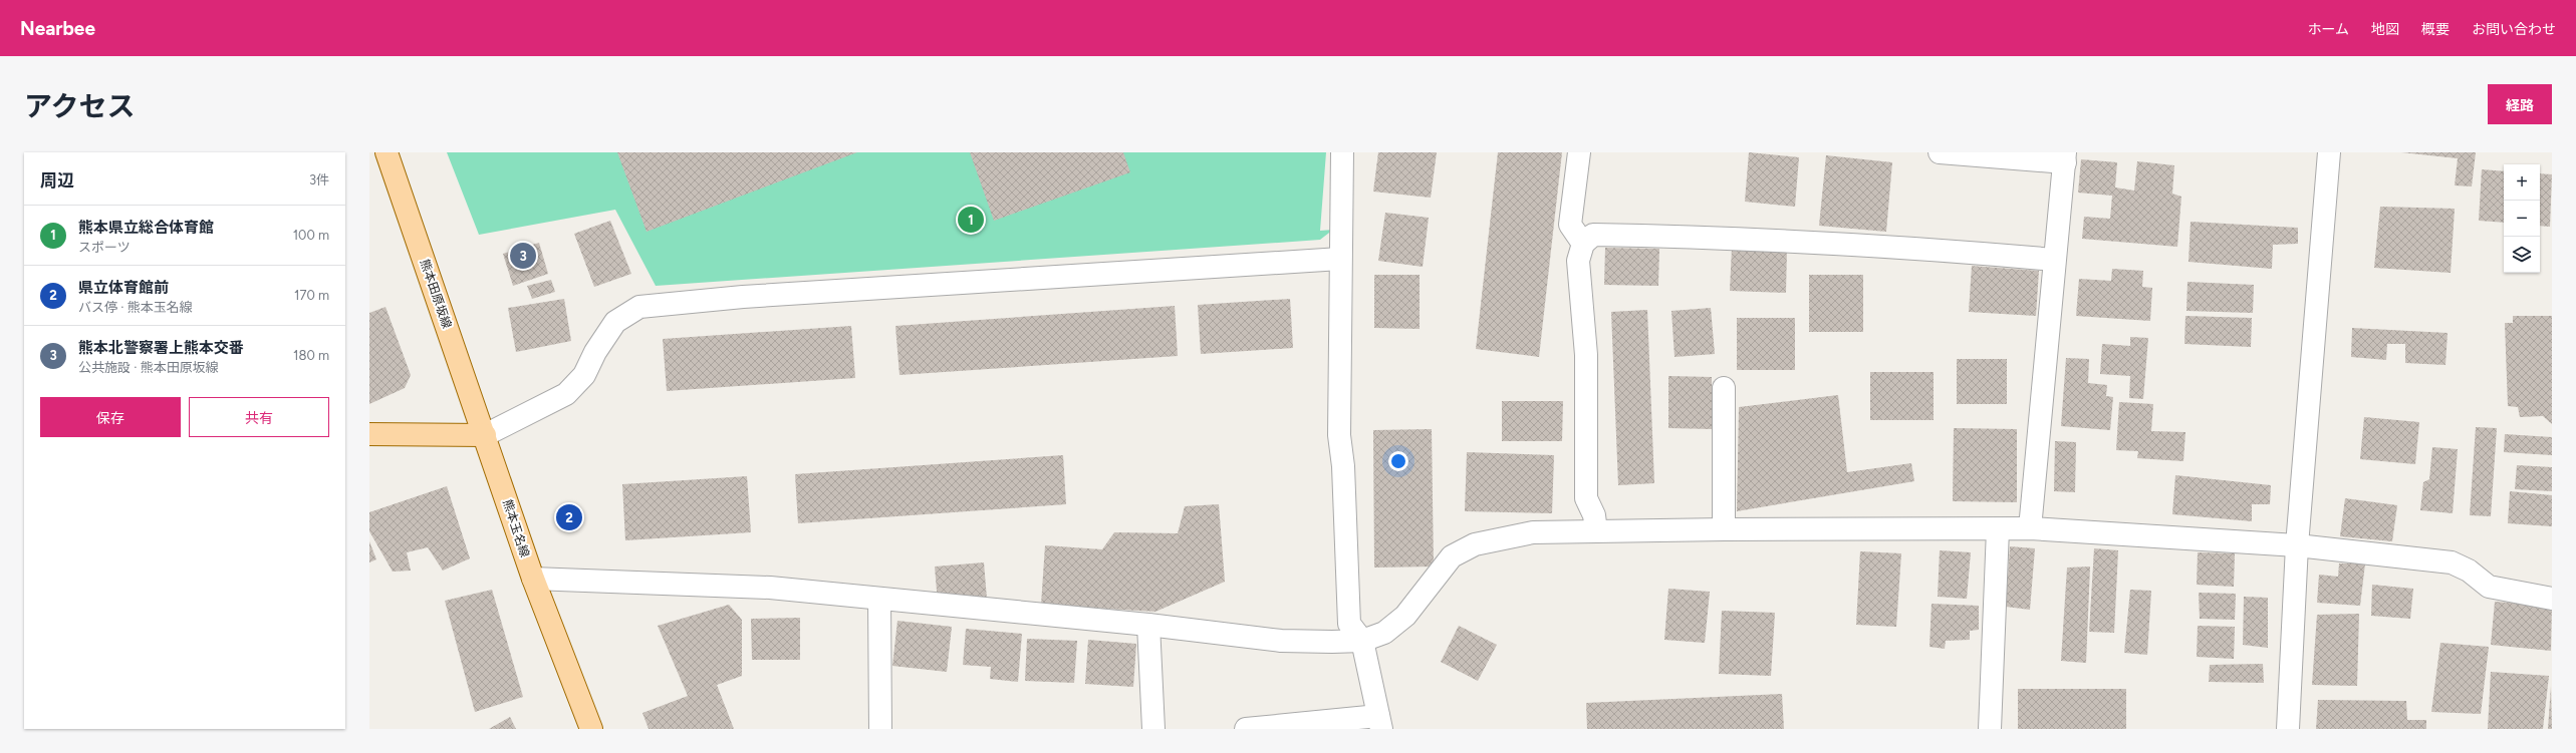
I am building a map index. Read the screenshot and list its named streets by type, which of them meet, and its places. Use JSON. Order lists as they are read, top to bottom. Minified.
{"streets":{"main road":["熊本田原坂線","熊本玉名線"]},"crossings":[["熊本田原坂線","熊本玉名線"]],"page":{"header":"Nearbee","nav":["ホーム","地図","概要","お問い合わせ"],"title":"アクセス","buttons":["経路",["保存","共有"]],"heading":["周辺","3件"],"map_buttons":["+","−"],"list":[{"mark":"1","name":"熊本県立総合体育館","note":"スポーツ","value":"100 m"},{"mark":"2","name":"県立体育館前","note":"バス停 · 熊本玉名線","value":"170 m"},{"mark":"3","name":"熊本北警察署上熊本交番","note":"公共施設 · 熊本田原坂線","value":"180 m"}],"pins":["1","3","2"]}}
